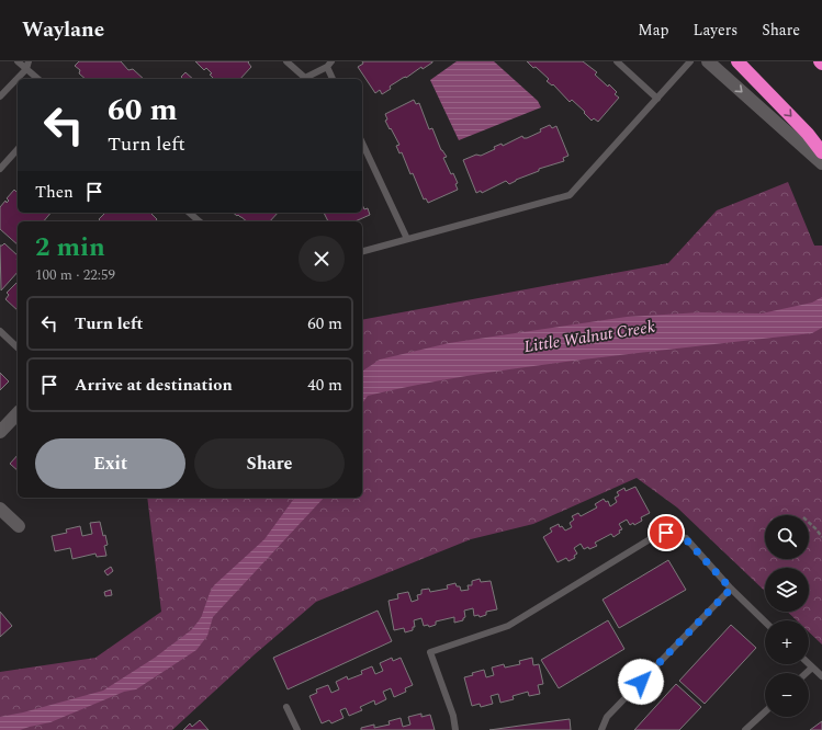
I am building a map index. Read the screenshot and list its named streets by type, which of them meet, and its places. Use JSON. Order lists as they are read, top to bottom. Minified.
{"water":["Little Walnut Creek"],"page":{"header":"Waylane","nav":["Map","Layers","Share"],"turn":["60 m","Turn left"],"then":"Then","heading":["2 min","100 m · 22:59"],"list":[{"name":"Turn left","value":"60 m"},{"name":"Arrive at destination","value":"40 m"}],"buttons":["Exit","Share"],"map_buttons":["+","−"]}}
